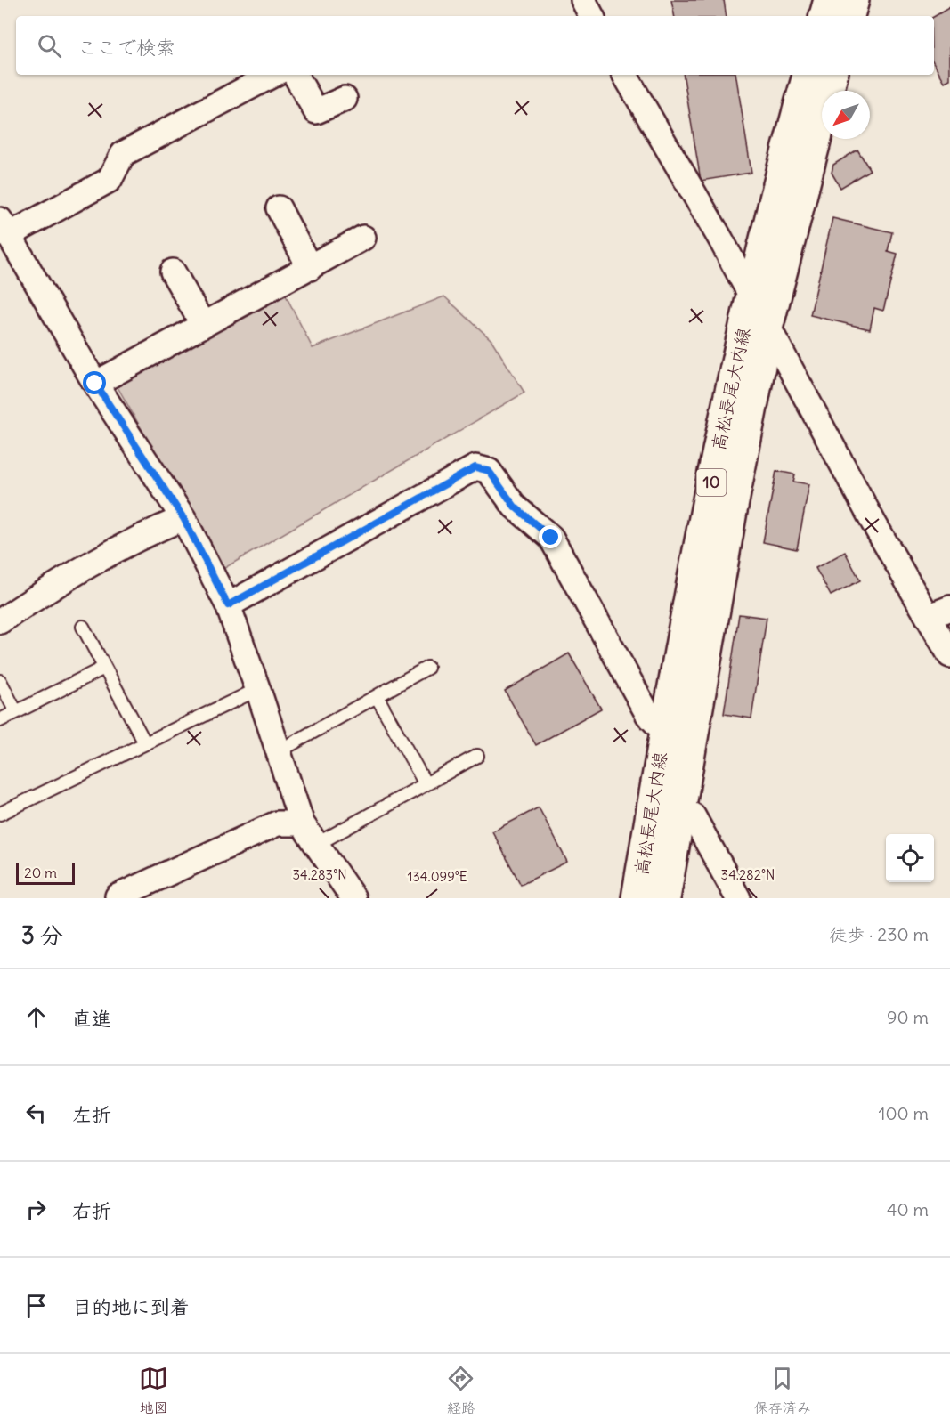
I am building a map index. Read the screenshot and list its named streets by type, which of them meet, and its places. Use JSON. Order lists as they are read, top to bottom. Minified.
{"streets":{"main road":["高松長尾大内線","10"]},"scale_bar":"20 m","north":"bottom left","page":{"search":"ここで検索","scale":"20 m","heading":["3 分","徒歩 · 230 m"],"list":[["直進","90 m"],["左折","100 m"],["右折","40 m"],"目的地に到着"],"nav":["地図","経路","保存済み"]},"coordinates":["34.283°N","34.282°N","134.099°E"]}
